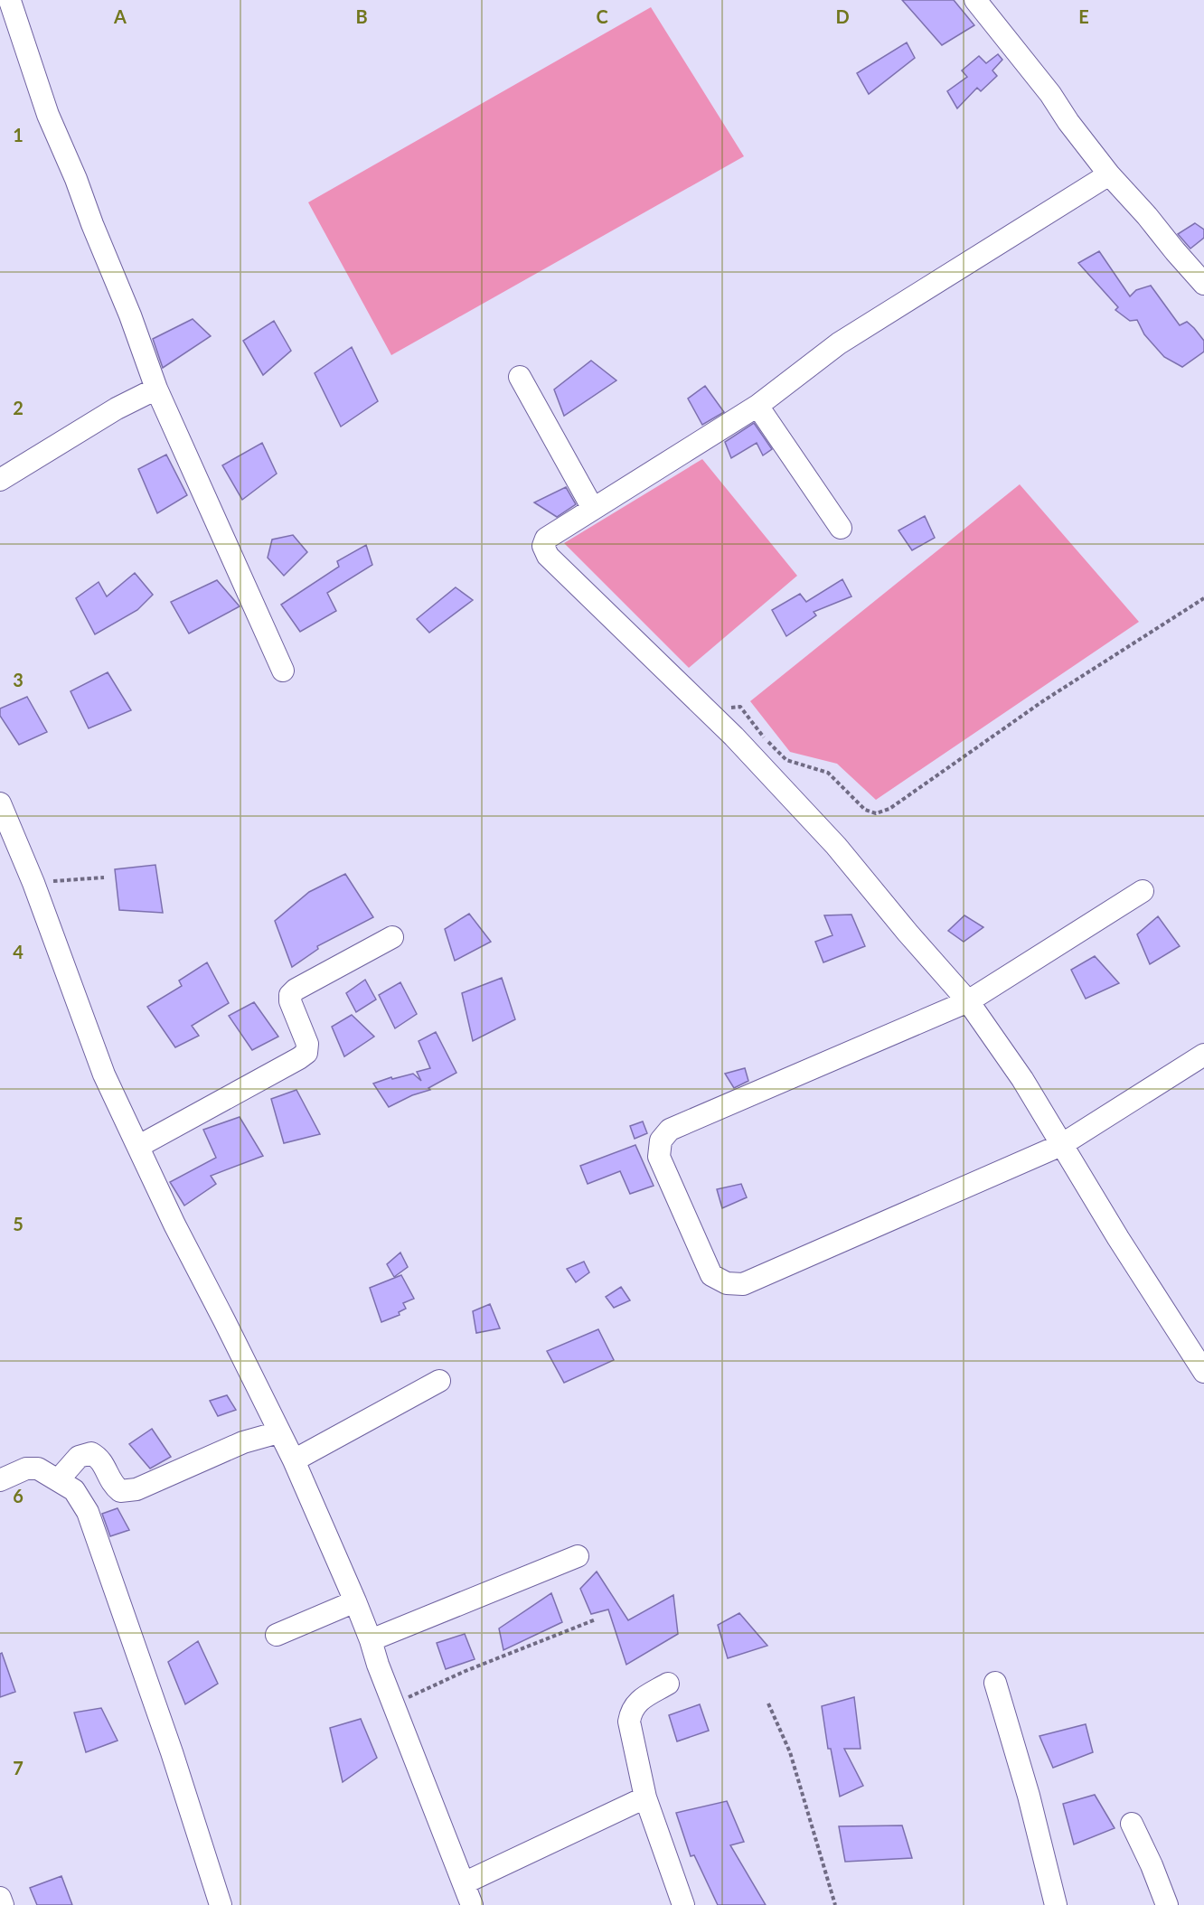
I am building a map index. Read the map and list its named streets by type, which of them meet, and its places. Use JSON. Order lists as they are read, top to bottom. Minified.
{"grid":{"columns":["A","B","C","D","E"],"rows":["1","2","3","4","5","6","7"]}}
